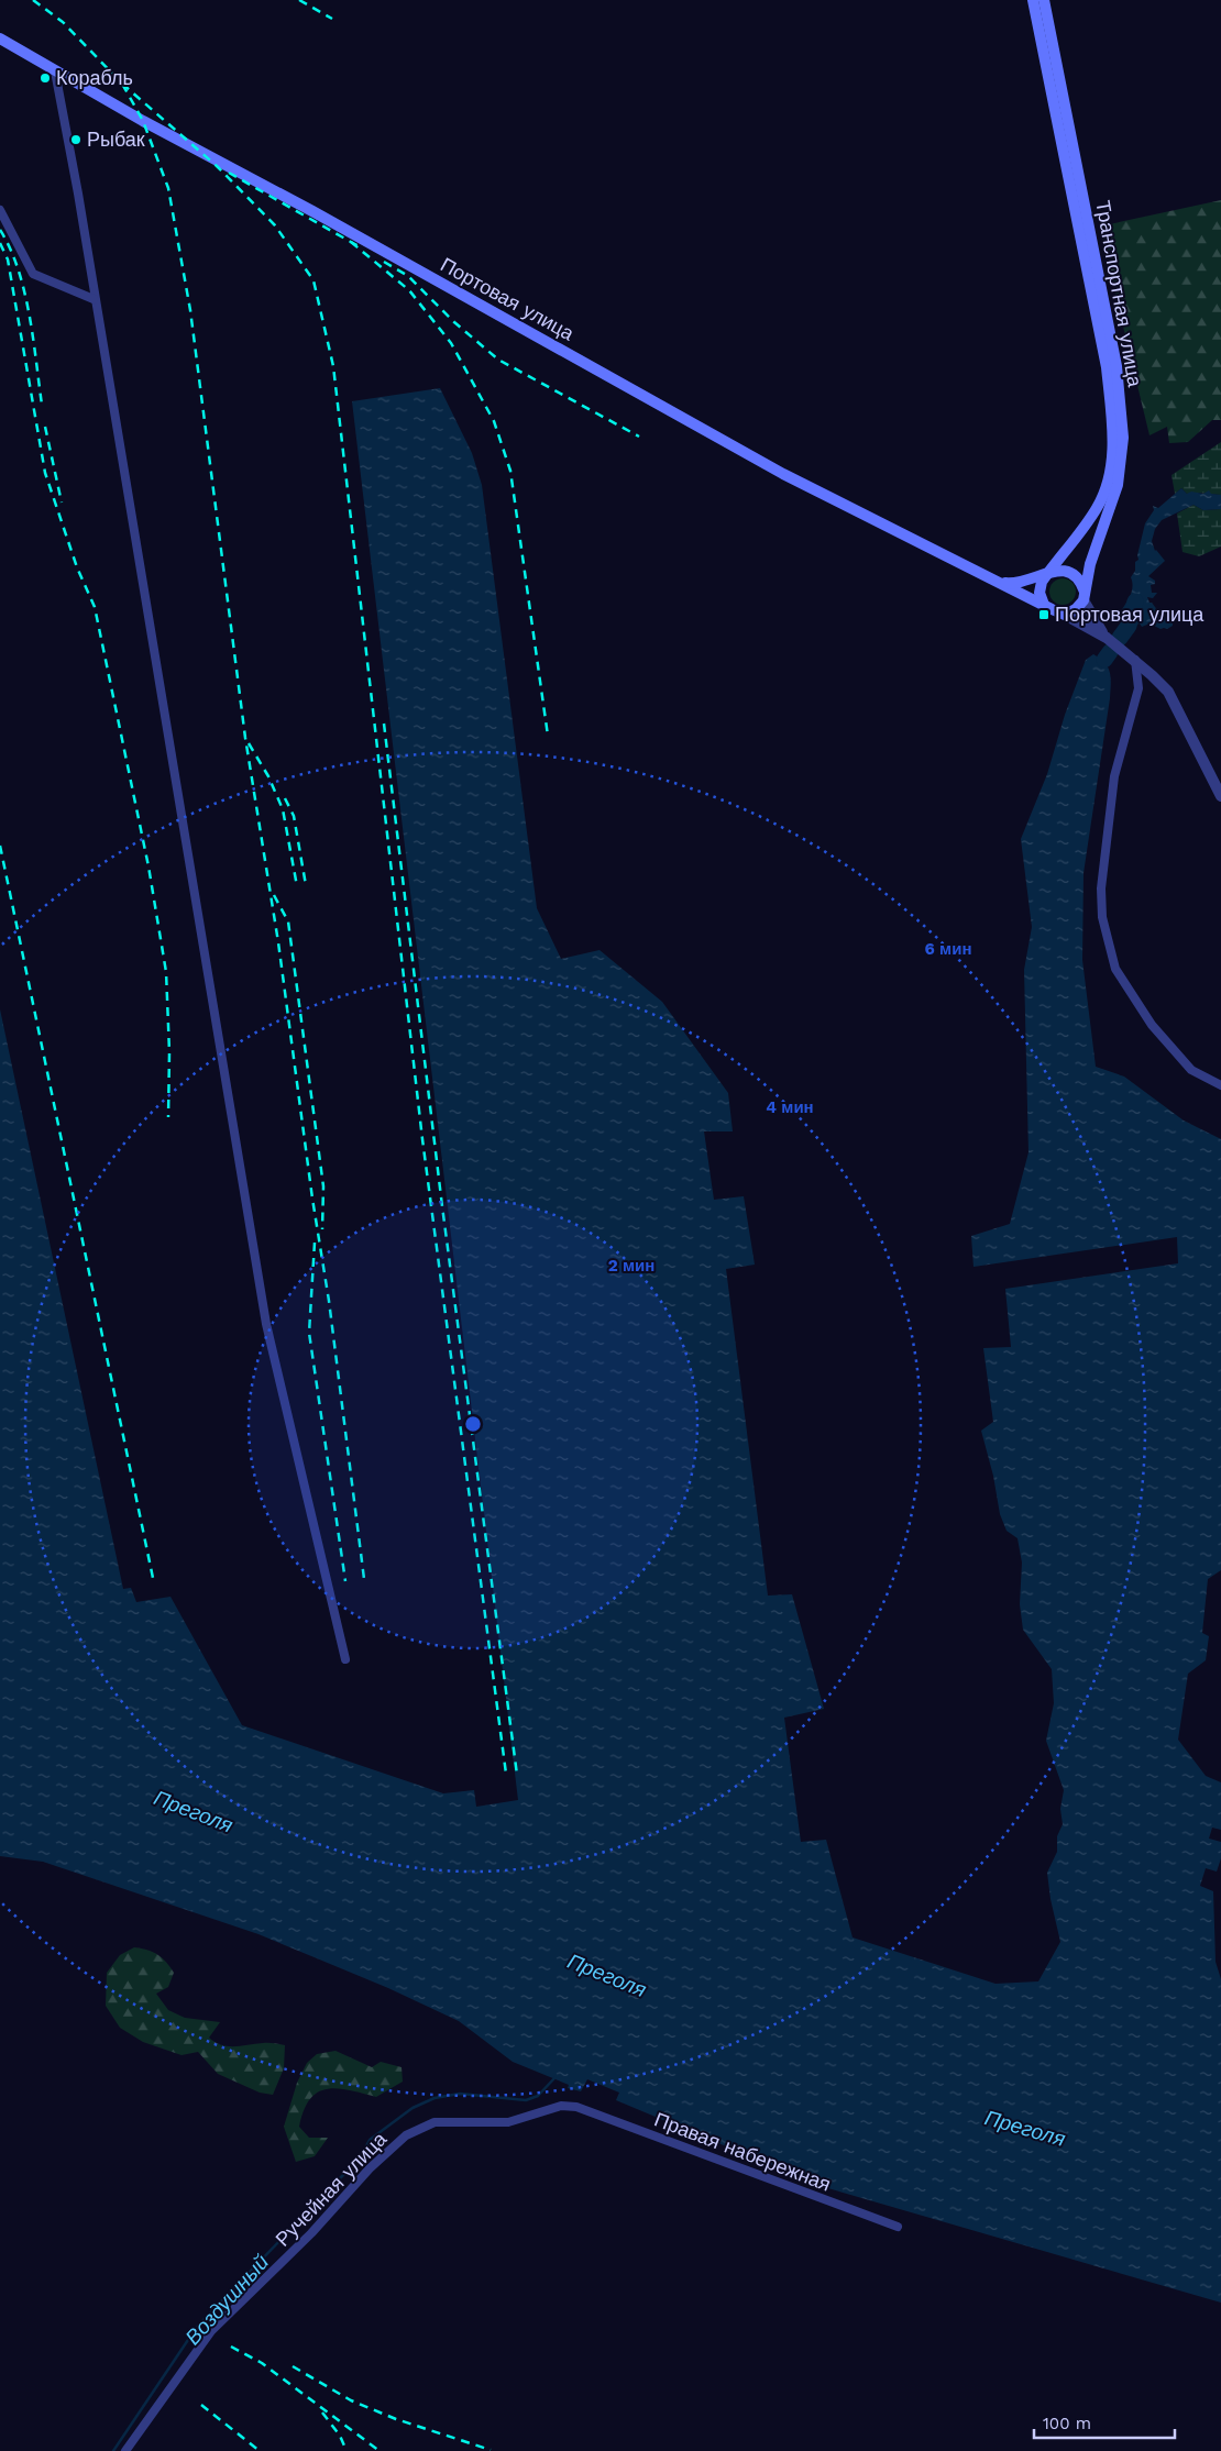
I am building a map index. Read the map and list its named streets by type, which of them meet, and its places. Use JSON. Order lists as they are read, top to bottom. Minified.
{"streets":{"main road":["Транспортная улица","Портовая улица"],"street":["Правая набережная","Ручейная улица"]},"crossings":[["Транспортная улица","Портовая улица"],["Правая набережная","Ручейная улица"]],"water":["Преголя","Воздушный"],"places":{"other":["Корабль","Рыбак"],"transit":["Портовая улица"]},"scale_bar":"100 m","rings":["6 мин","4 мин","2 мин"]}
